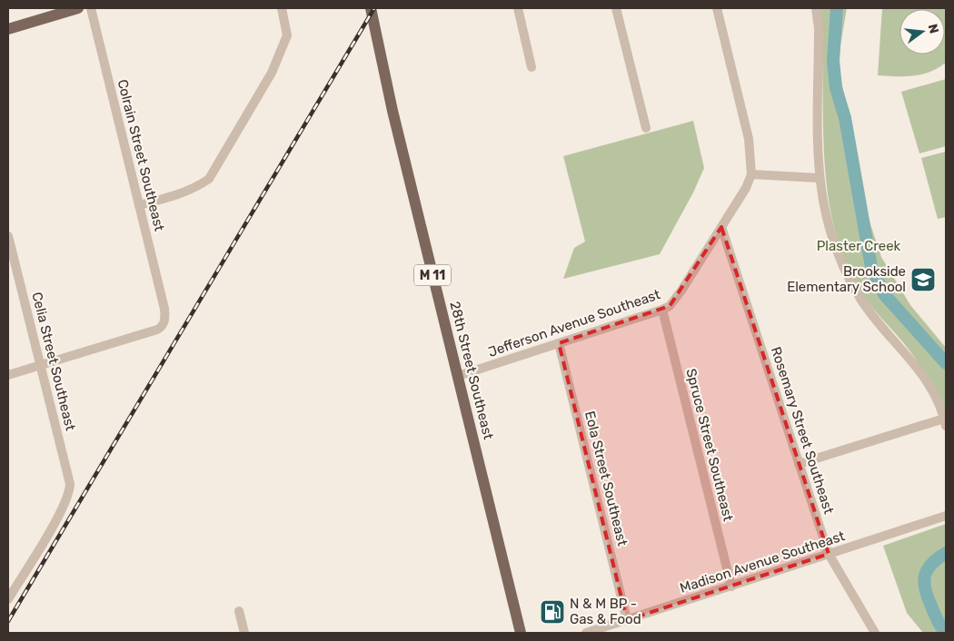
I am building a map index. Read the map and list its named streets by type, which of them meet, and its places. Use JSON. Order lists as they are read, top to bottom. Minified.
{"streets":{"main road":["M 11","28th Street Southeast"],"street":["Colrain Street Southeast","Jefferson Avenue Southeast","Celia Street Southeast","Rosemary Street Southeast","Spruce Street Southeast","Eola Street Southeast","Madison Avenue Southeast"]},"crossings":[["Colrain Street Southeast","Celia Street Southeast"],["Jefferson Avenue Southeast","28th Street Southeast"],["Jefferson Avenue Southeast","Rosemary Street Southeast"],["Jefferson Avenue Southeast","Spruce Street Southeast"],["Jefferson Avenue Southeast","Eola Street Southeast"],["Rosemary Street Southeast","Madison Avenue Southeast"],["Spruce Street Southeast","Madison Avenue Southeast"],["Eola Street Southeast","Madison Avenue Southeast"]],"parks":["Plaster Creek"],"places":{"school or university":["Brookside Elementary School"],"fuel station":["N & M BP - Gas & Food"]},"north":"right"}
